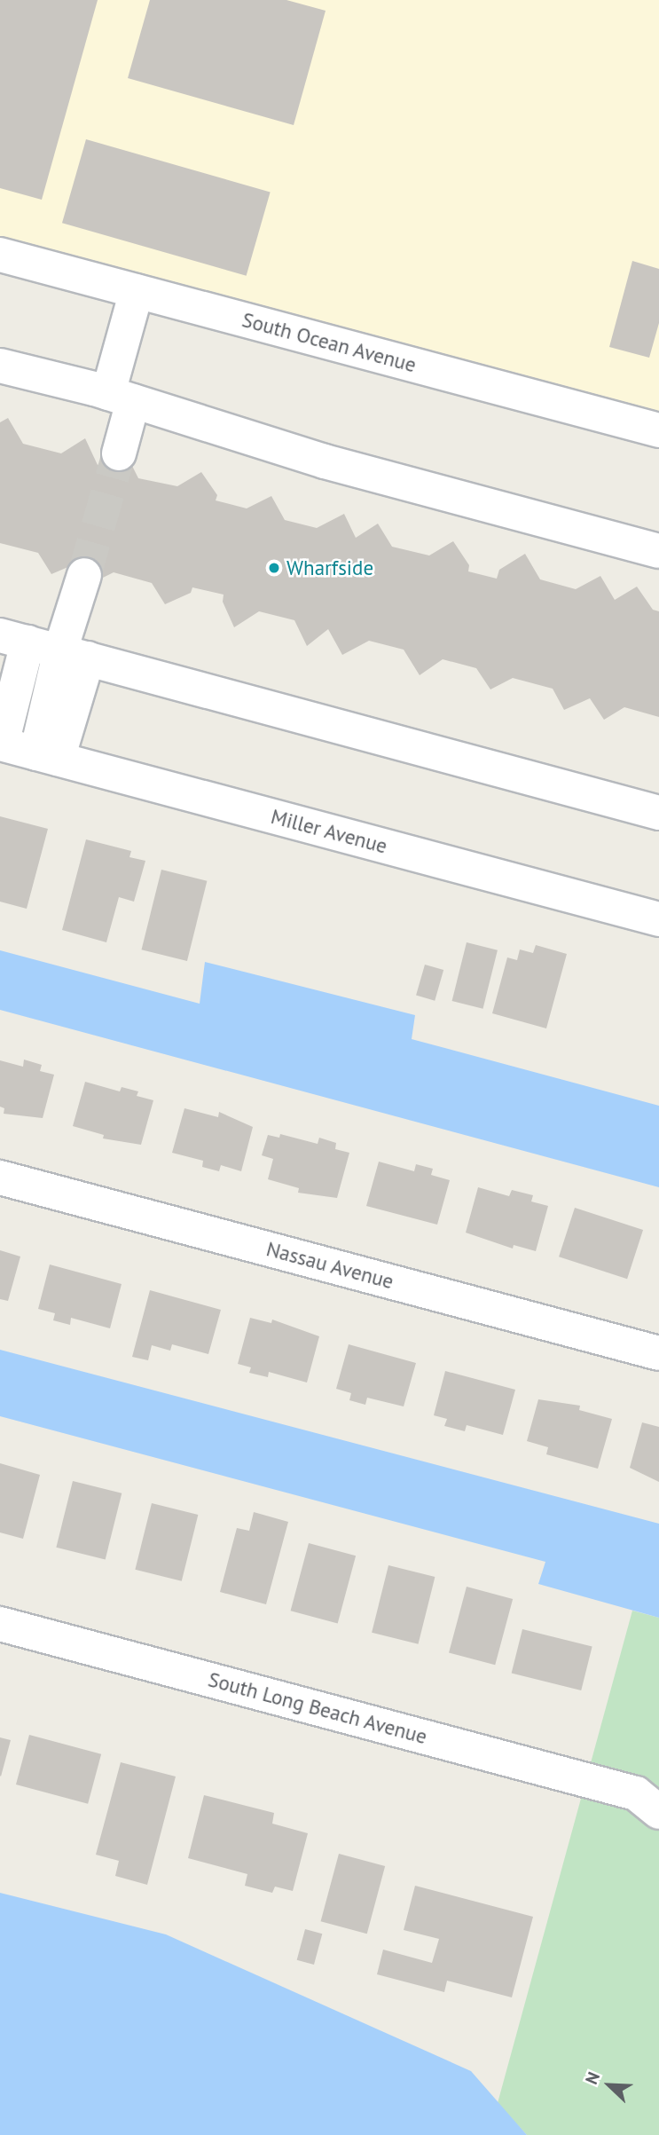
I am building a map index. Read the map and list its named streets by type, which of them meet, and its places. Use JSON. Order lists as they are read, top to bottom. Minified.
{"streets":{"street":["South Ocean Avenue","Miller Avenue","Nassau Avenue","South Long Beach Avenue"]},"places":["Wharfside"],"north":"top left"}
